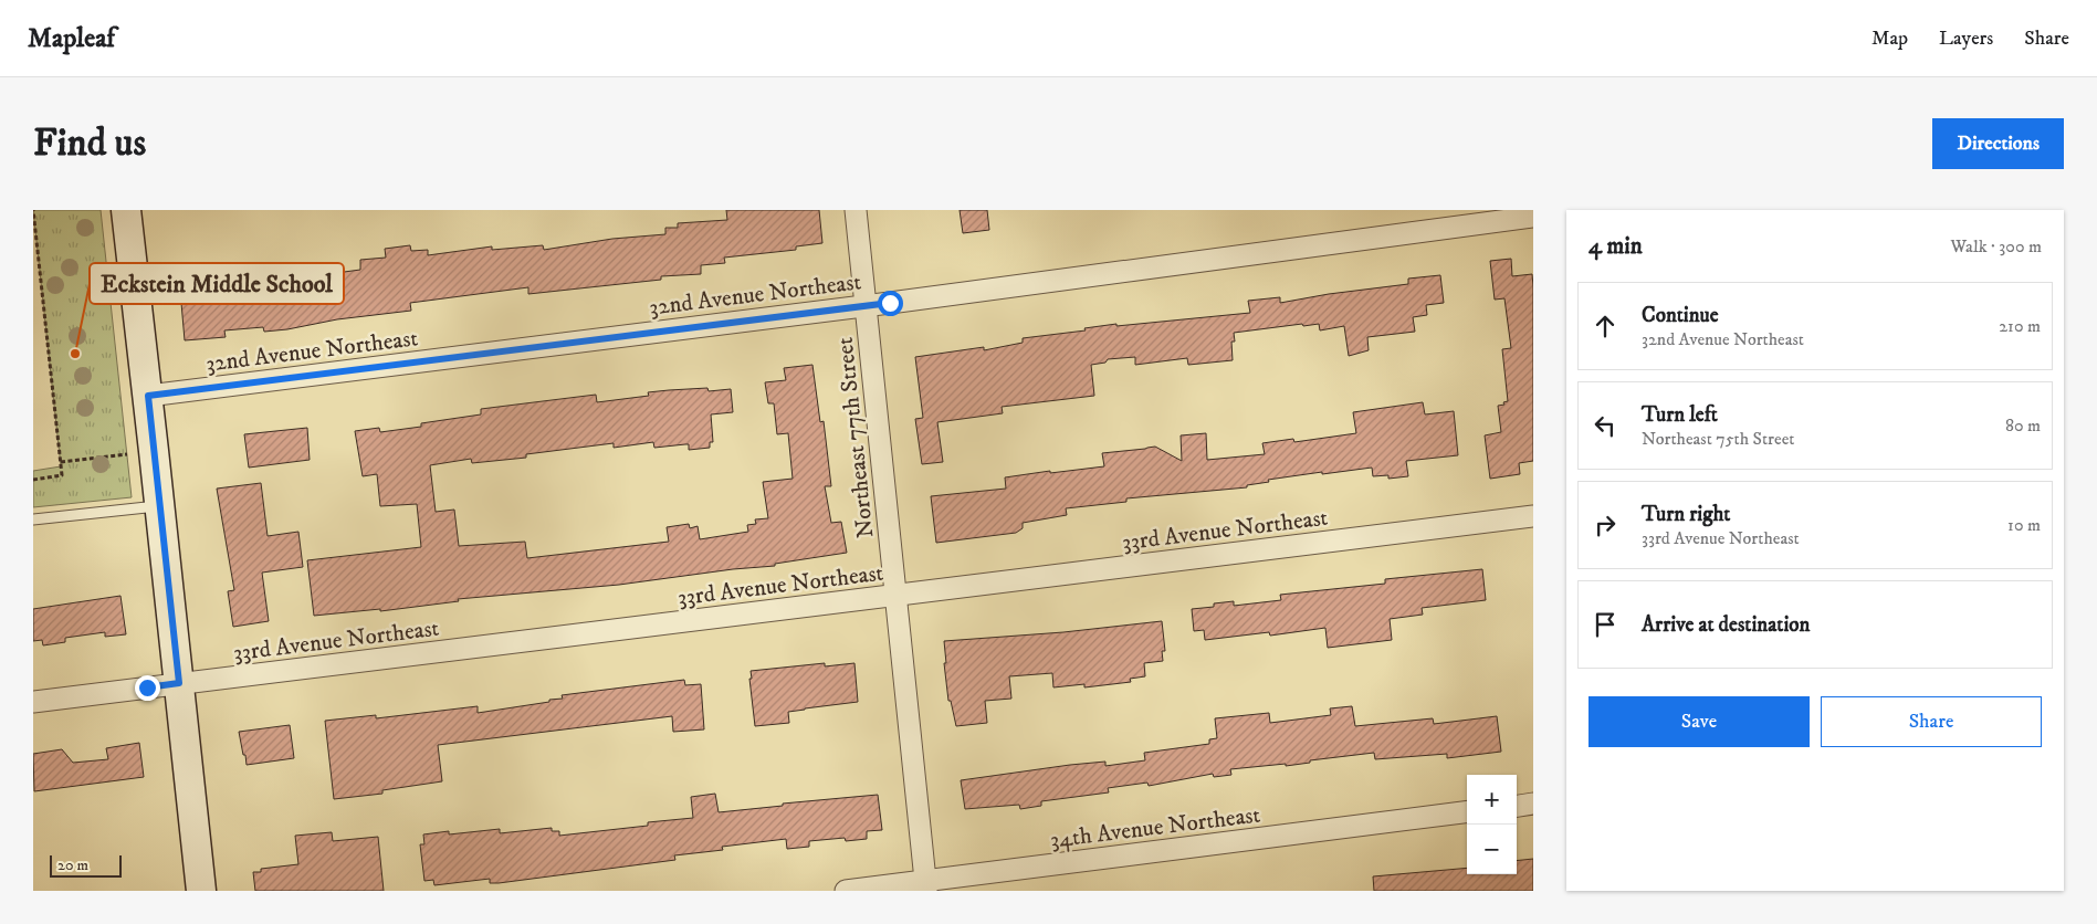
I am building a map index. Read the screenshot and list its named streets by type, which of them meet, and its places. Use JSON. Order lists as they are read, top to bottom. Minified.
{"streets":{"street":["32nd Avenue Northeast","Northeast 77th Street","33rd Avenue Northeast","34th Avenue Northeast"]},"crossings":[["32nd Avenue Northeast","Northeast 77th Street"],["Northeast 77th Street","33rd Avenue Northeast"],["Northeast 77th Street","34th Avenue Northeast"]],"places":["Eckstein Middle School"],"scale_bar":"20 m","page":{"header":"Mapleaf","nav":["Map","Layers","Share"],"buttons":["Directions",["Save","Share"]],"title":"Find us","heading":["4 min","Walk · 300 m"],"list":[["Continue","32nd Avenue Northeast","210 m"],["Turn left","Northeast 75th Street","80 m"],["Turn right","33rd Avenue Northeast","10 m"],"Arrive at destination"],"map_buttons":["+","−"],"scale":"20 m"}}
